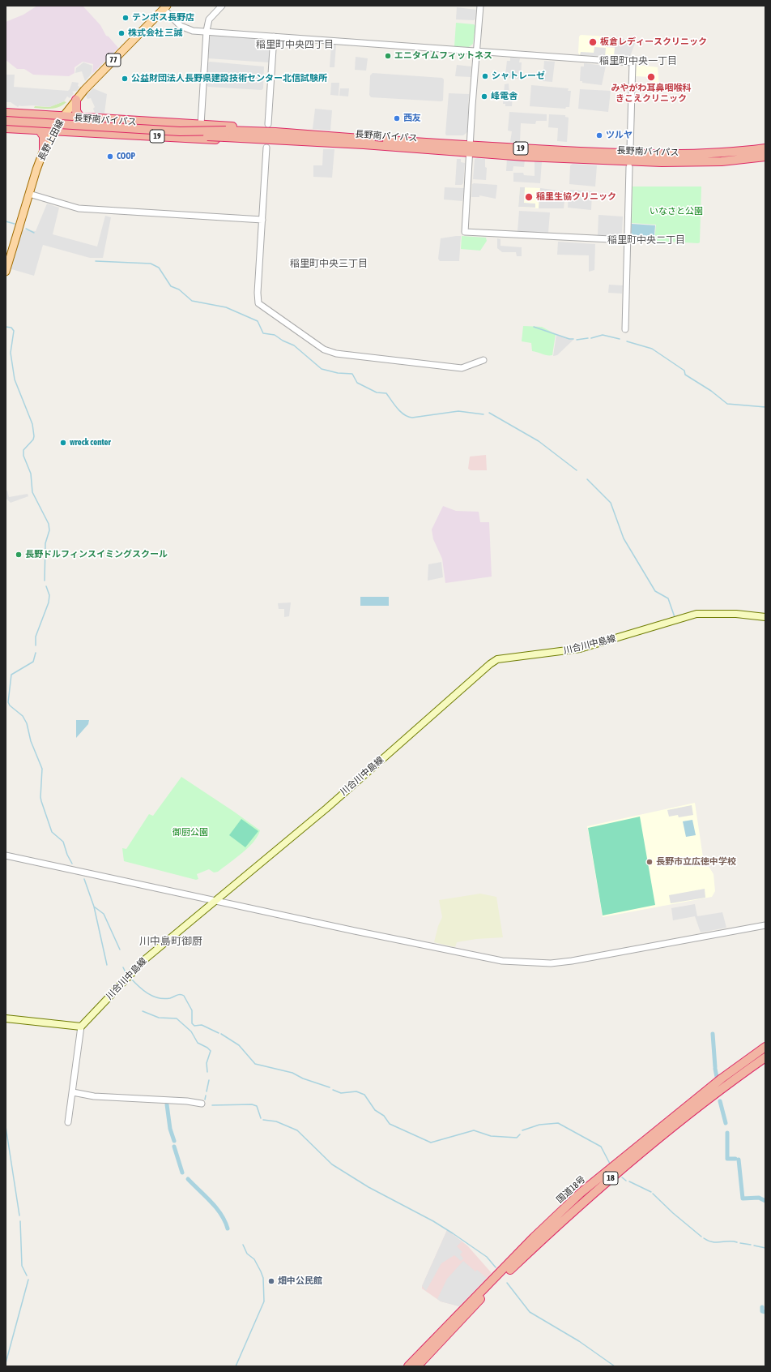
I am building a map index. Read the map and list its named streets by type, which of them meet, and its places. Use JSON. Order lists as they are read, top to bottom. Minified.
{"streets":{"highway":["長野南バイパス","19","18","国道18号"],"main road":["77","長野上田線","川合川中島線"]},"crossings":[["長野南バイパス","19"],["19","長野上田線"]],"districts":["稲里町中央四丁目","稲里町中央一丁目","稲里町中央二丁目","稲里町中央三丁目","川中島町御厨"],"parks":["いなさと公園","御厨公園"],"places":["テンポス長野店","株式会社 三誠","板倉レディースクリニック","エニタイムフィットネス","シャトレーゼ","みやがわ耳鼻咽喉科 きこえクリニック","公益財団法人長野県建設技術センター北信試験所","峰電舎","西友","ツルヤ","COOP","稲里生協クリニック","wreck center","長野ドルフィンスイミングスクール","長野市立広徳中学校","畑中公民館"]}
